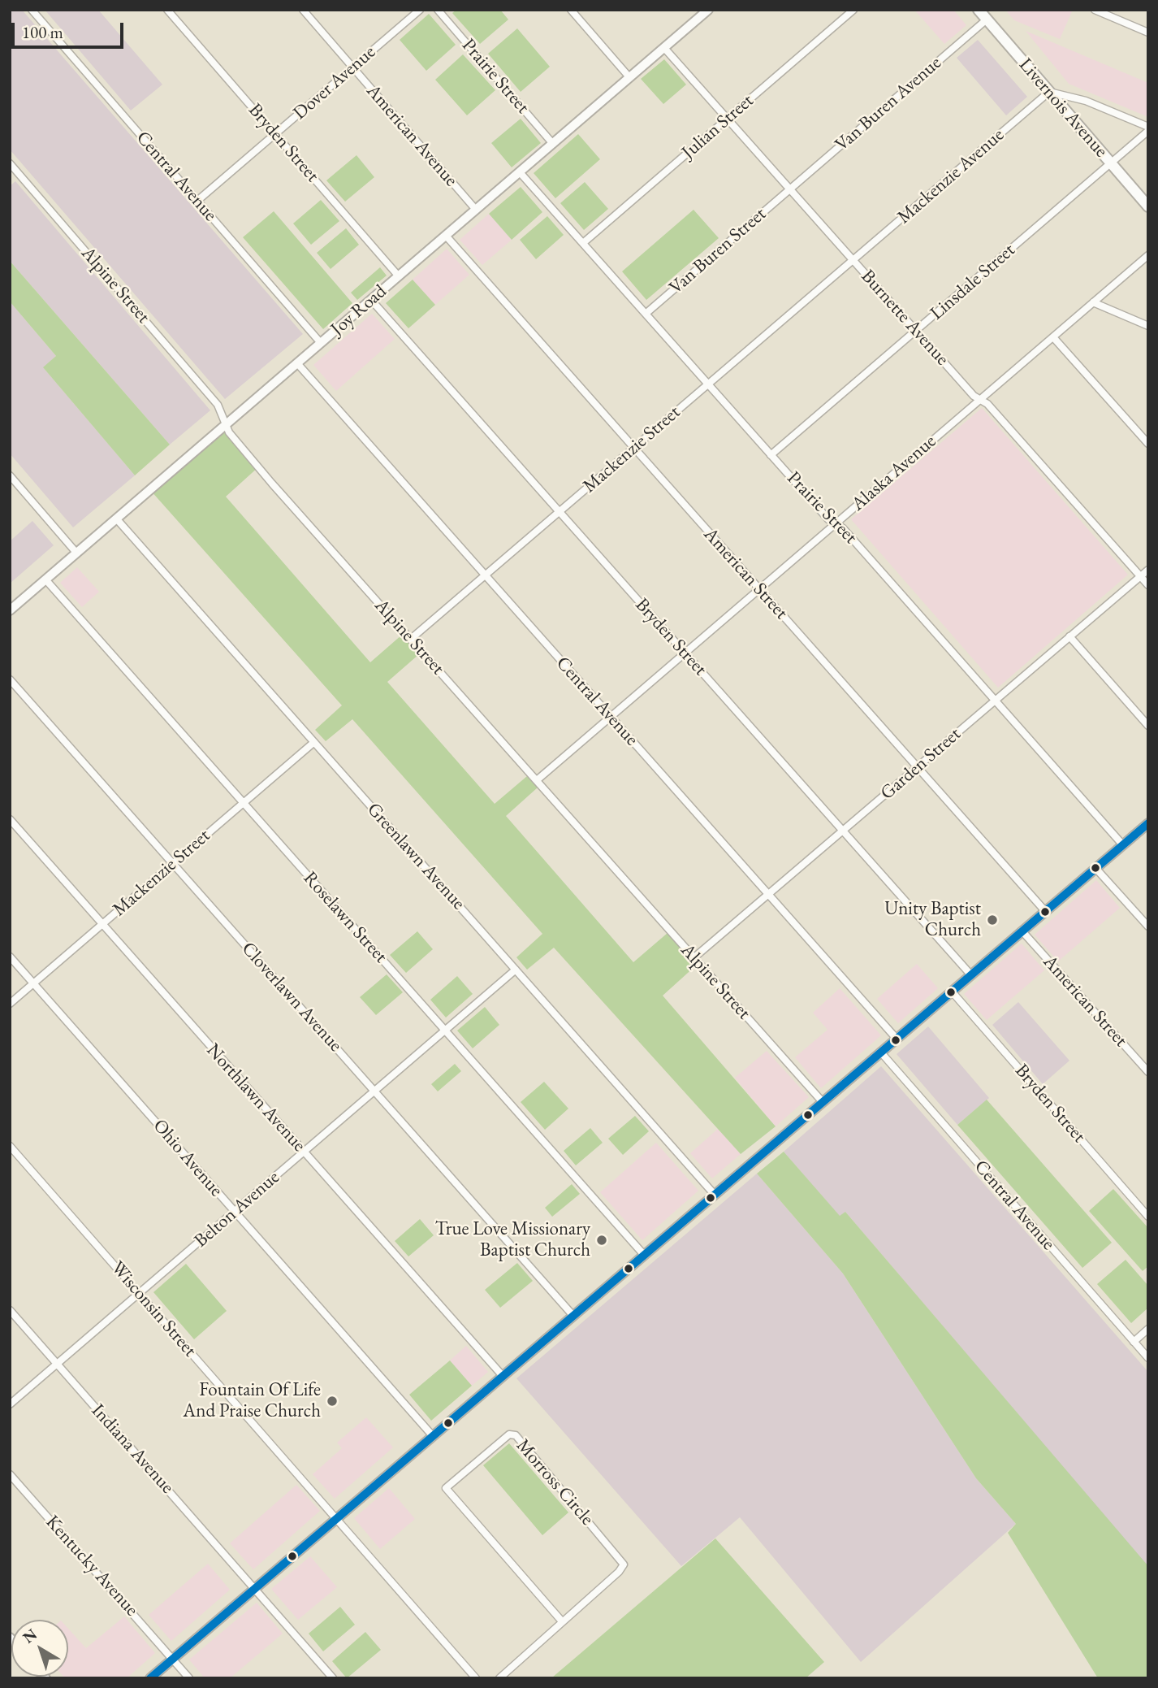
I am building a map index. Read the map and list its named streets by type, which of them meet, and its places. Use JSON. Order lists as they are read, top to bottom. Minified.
{"streets":{"main road":["Livernois Avenue"],"street":["Prairie Street","Dover Avenue","Van Buren Avenue","Julian Street","American Avenue","Bryden Street","Central Avenue","Mackenzie Avenue","Van Buren Street","Linsdale Street","Alpine Street","Joy Road","Burnette Avenue","Mackenzie Street","Alaska Avenue","American Street","Garden Street","Greenlawn Avenue","Roselawn Street","Cloverlawn Avenue","Northlawn Avenue","Ohio Avenue","Belton Avenue","Wisconsin Street","Indiana Avenue","Morross Circle","Kentucky Avenue"]},"crossings":[["Prairie Street","Julian Street"],["Prairie Street","Van Buren Street"],["Prairie Street","Linsdale Street"],["Prairie Street","Joy Road"],["Prairie Street","Mackenzie Street"],["Prairie Street","Alaska Avenue"],["Prairie Street","Garden Street"],["Dover Avenue","American Avenue"],["Dover Avenue","Bryden Street"],["Dover Avenue","Central Avenue"],["Van Buren Avenue","Livernois Avenue"],["Van Buren Avenue","Van Buren Street"],["Van Buren Avenue","Burnette Avenue"],["Livernois Avenue","Mackenzie Avenue"],["Livernois Avenue","Linsdale Street"],["Julian Street","Burnette Avenue"],["American Avenue","Joy Road"],["Bryden Street","Joy Road"],["Bryden Street","Mackenzie Street"],["Bryden Street","Alaska Avenue"],["Bryden Street","Garden Street"],["Central Avenue","Joy Road"],["Central Avenue","Mackenzie Street"],["Central Avenue","Alaska Avenue"],["Central Avenue","Garden Street"],["Mackenzie Avenue","Burnette Avenue"],["Mackenzie Avenue","Mackenzie Street"],["Van Buren Street","Burnette Avenue"],["Linsdale Street","Burnette Avenue"],["Alpine Street","Joy Road"],["Alpine Street","Mackenzie Street"],["Alpine Street","Alaska Avenue"],["Alpine Street","Garden Street"],["Joy Road","Burnette Avenue"],["Joy Road","American Street"],["Joy Road","Greenlawn Avenue"],["Joy Road","Roselawn Street"],["Burnette Avenue","Mackenzie Street"],["Burnette Avenue","Alaska Avenue"],["Burnette Avenue","Garden Street"],["Mackenzie Street","American Street"],["Mackenzie Street","Greenlawn Avenue"],["Mackenzie Street","Roselawn Street"],["Mackenzie Street","Cloverlawn Avenue"],["Mackenzie Street","Northlawn Avenue"],["Mackenzie Street","Ohio Avenue"],["Alaska Avenue","American Street"],["American Street","Garden Street"],["Greenlawn Avenue","Belton Avenue"],["Roselawn Street","Belton Avenue"],["Cloverlawn Avenue","Belton Avenue"],["Northlawn Avenue","Belton Avenue"],["Ohio Avenue","Belton Avenue"],["Belton Avenue","Wisconsin Street"],["Belton Avenue","Indiana Avenue"]],"places":["Unity Baptist Church","True Love Missionary Baptist Church","Fountain Of Life And Praise Church"],"scale_bar":"100 m","north":"top left"}
